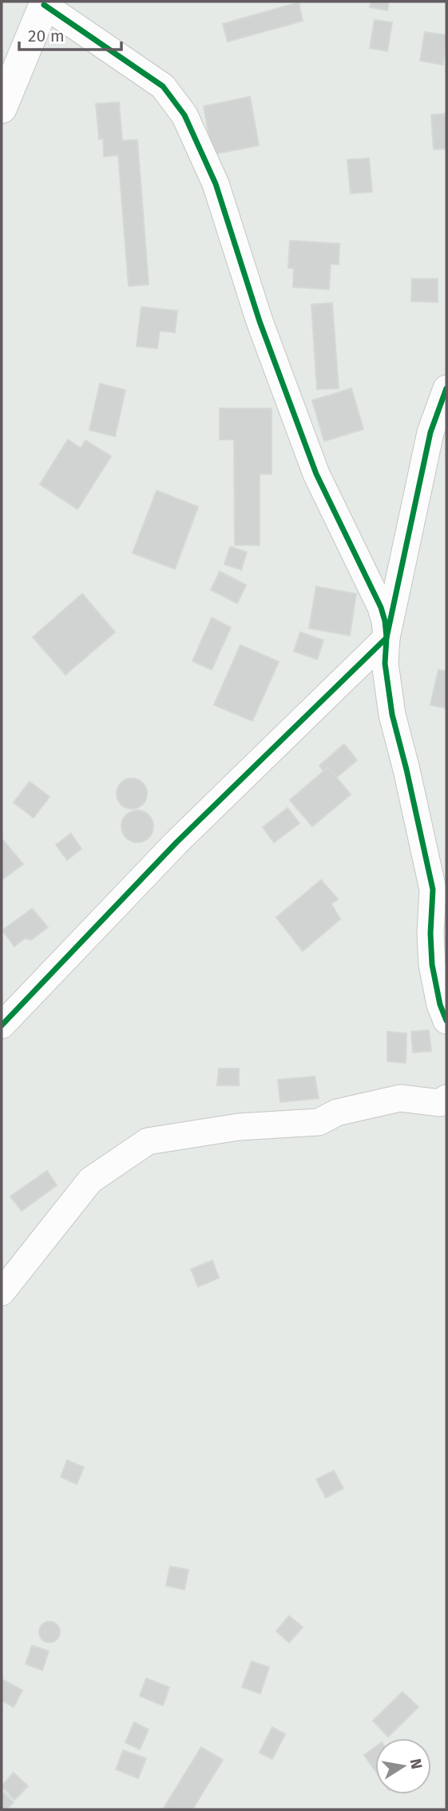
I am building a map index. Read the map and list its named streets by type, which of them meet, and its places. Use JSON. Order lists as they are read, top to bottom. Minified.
{"scale_bar":"20 m","north":"right"}
